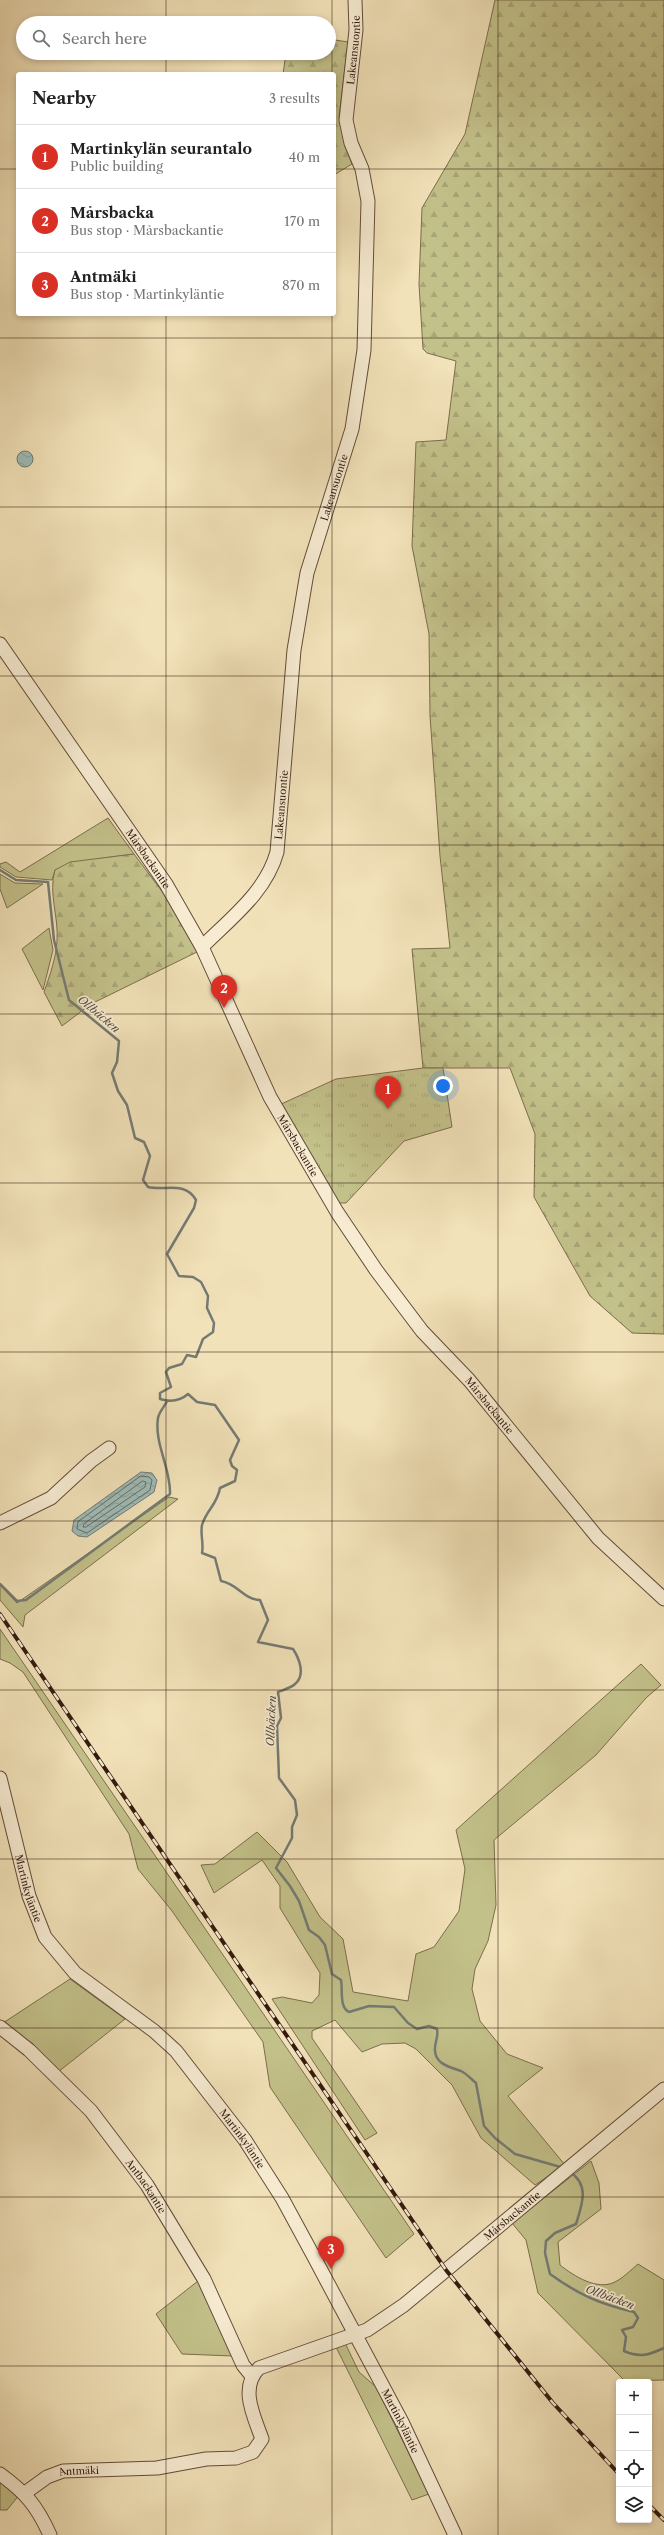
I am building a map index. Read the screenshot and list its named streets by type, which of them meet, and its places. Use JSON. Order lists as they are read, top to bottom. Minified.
{"streets":{"street":["Lakeansuontie","Mårsbackantie","Martinkyläntie","Antbackantie","Antmäki"]},"crossings":[["Lakeansuontie","Mårsbackantie"],["Mårsbackantie","Martinkyläntie"],["Antbackantie","Antmäki"]],"water":["Ollbäcken"],"page":{"search":"Search here","heading":["Nearby","3 results"],"list":[{"mark":"1","name":"Martinkylän seurantalo","note":"Public building","value":"40 m"},{"mark":"2","name":"Mårsbacka","note":"Bus stop · Mårsbackantie","value":"170 m"},{"mark":"3","name":"Antmäki","note":"Bus stop · Martinkyläntie","value":"870 m"}],"pins":["2","1","3"],"map_buttons":["+","−"]}}
